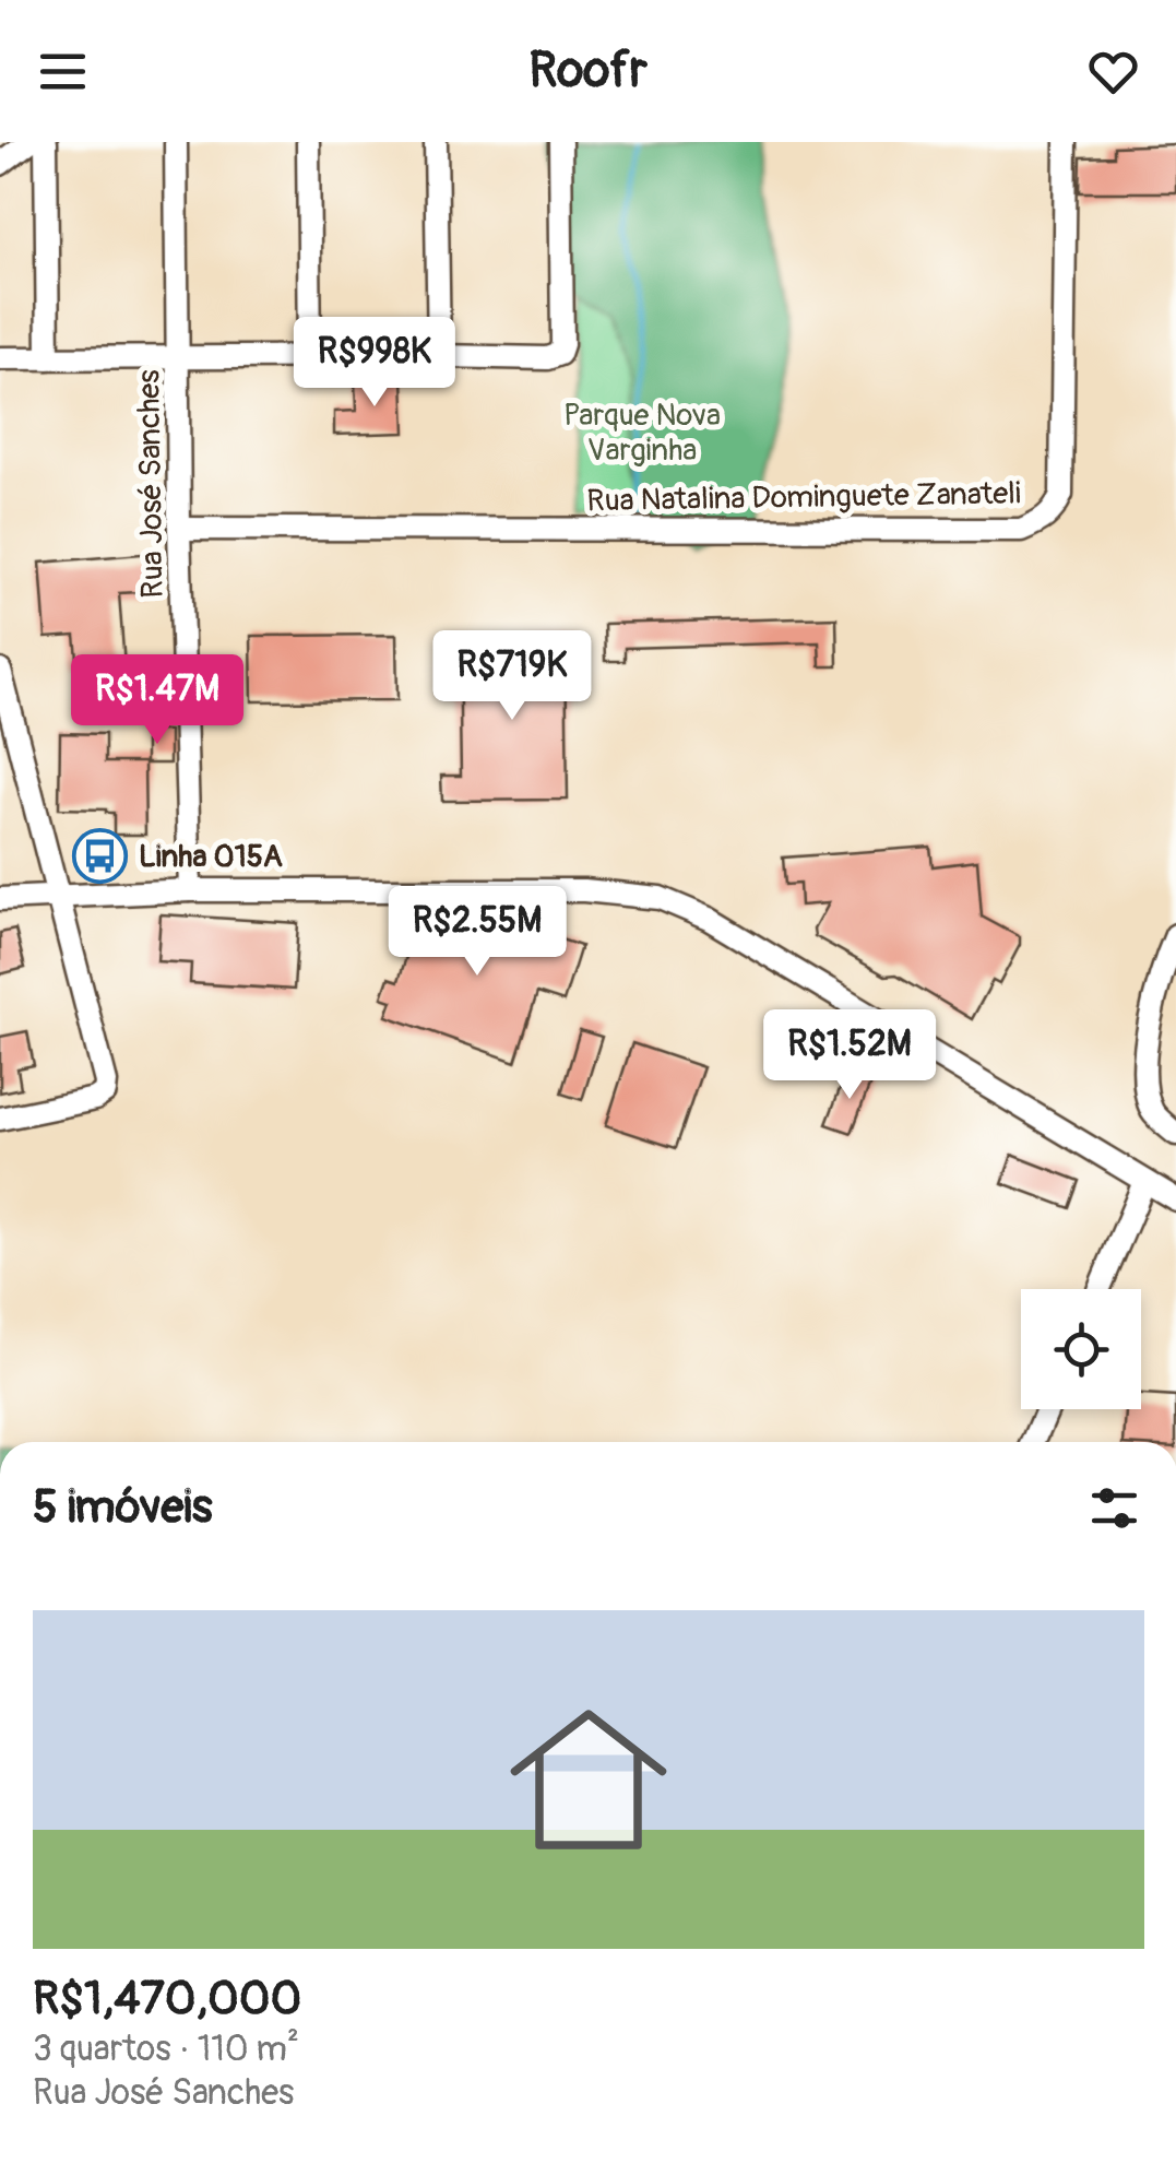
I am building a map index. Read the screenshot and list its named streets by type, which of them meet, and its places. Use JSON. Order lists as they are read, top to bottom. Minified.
{"streets":{"street":["Rua José Sanches","Rua Natalina Dominguete Zanateli"]},"crossings":[["Rua José Sanches","Rua Natalina Dominguete Zanateli"]],"parks":["Parque Nova Varginha"],"places":{"bus stop":["Linha 015A"]},"page":{"header":"Roofr","price":["R$998K","R$719K","R$1.47M","R$2.55M","R$1.52M"],"heading":"5 imóveis","list":[{"name":"R$1,470,000","note":"3 quartos · 110 m² · Rua José Sanches"}]}}
